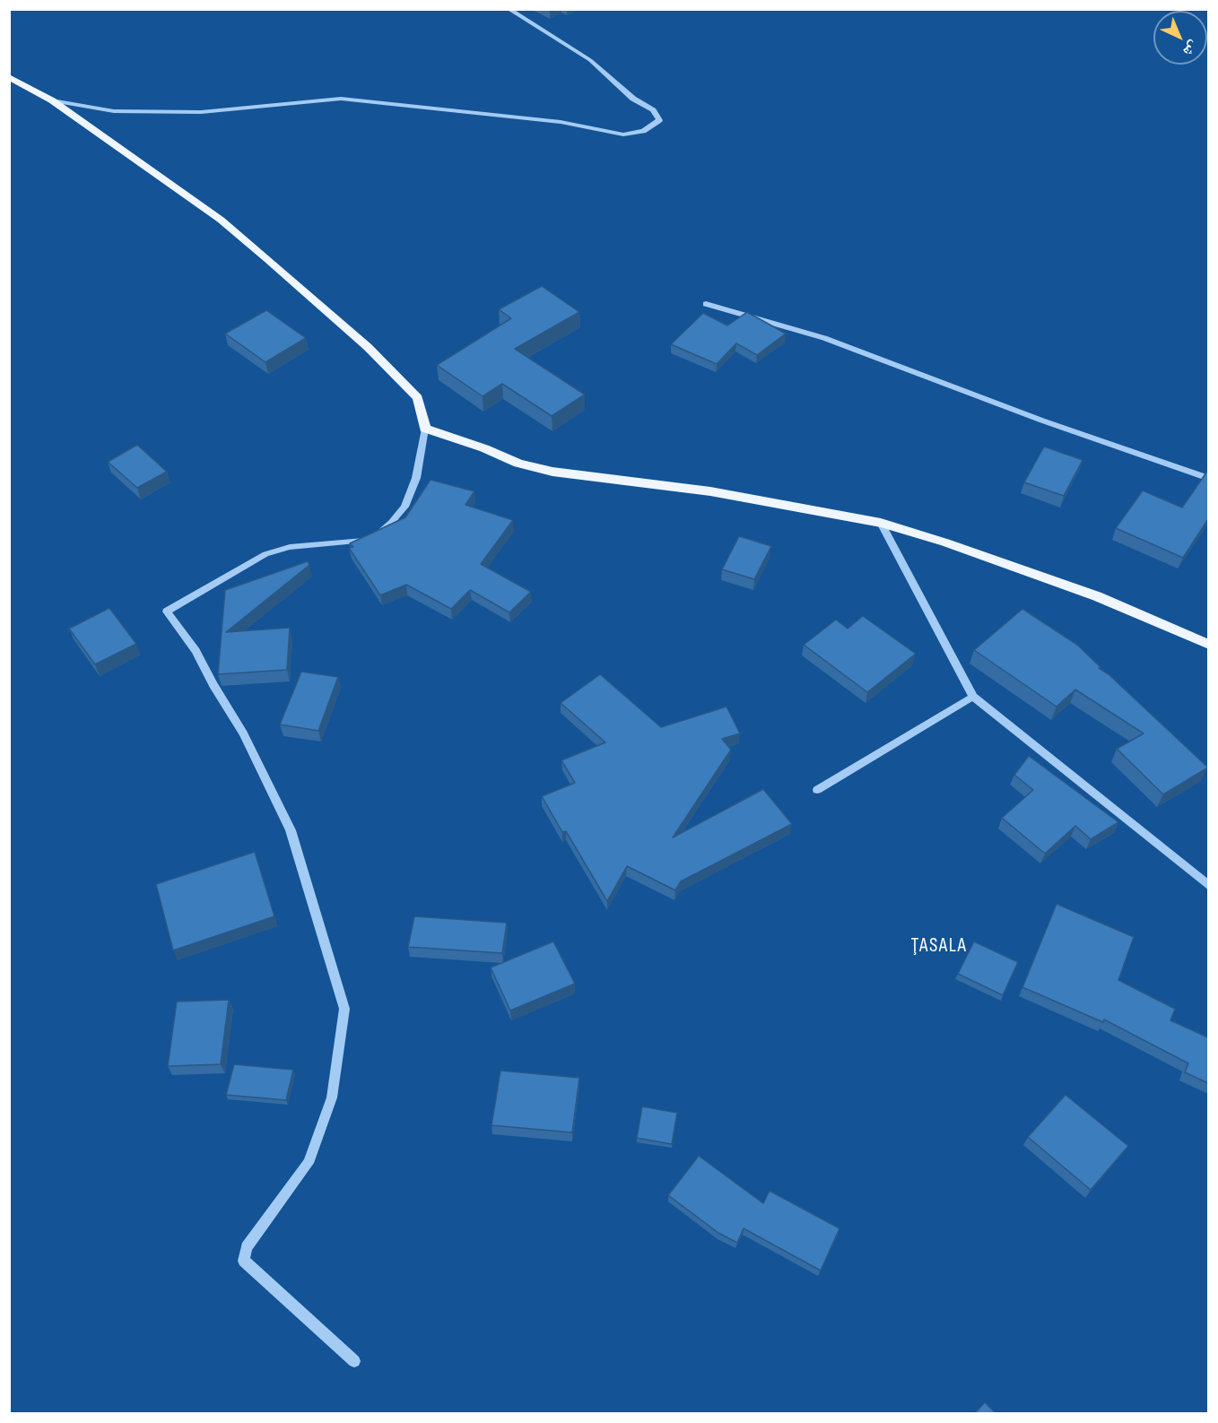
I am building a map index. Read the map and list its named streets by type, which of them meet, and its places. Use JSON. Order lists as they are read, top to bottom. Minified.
{"districts":["ŢASALA"],"north":"bottom right"}
